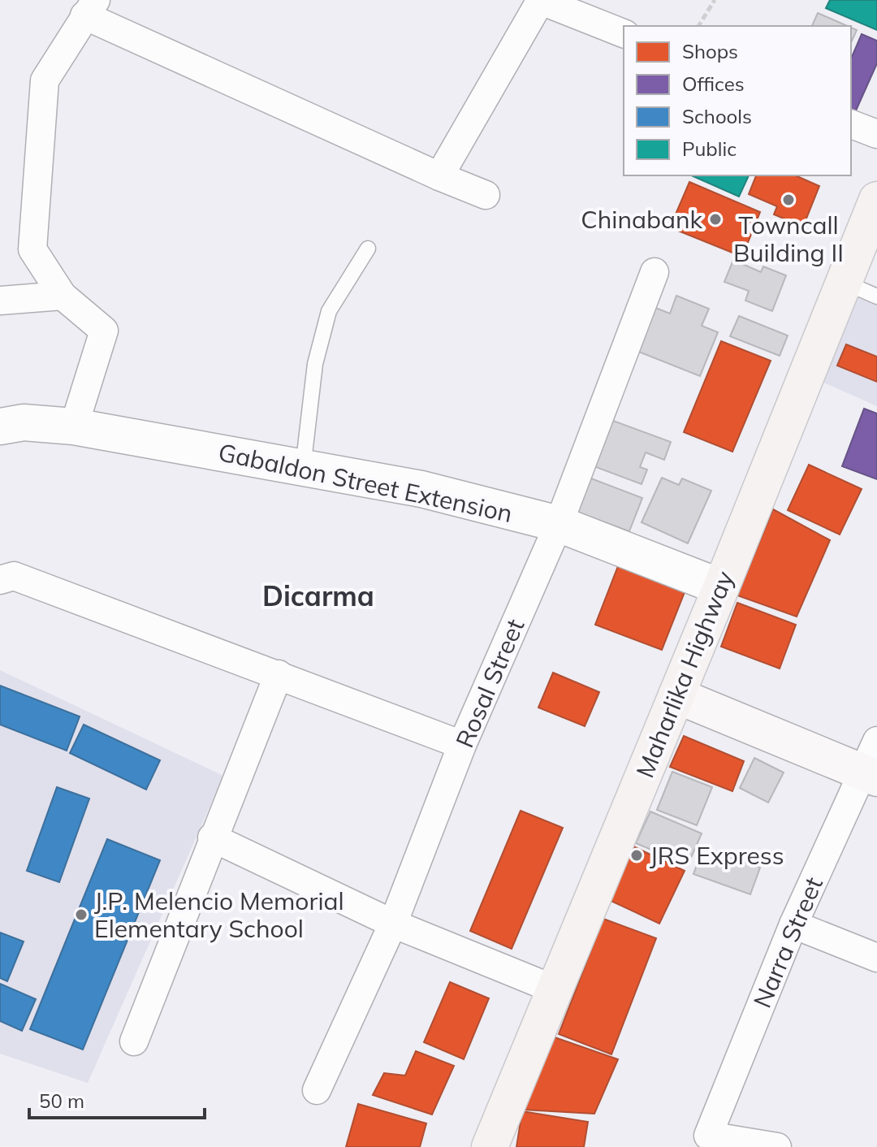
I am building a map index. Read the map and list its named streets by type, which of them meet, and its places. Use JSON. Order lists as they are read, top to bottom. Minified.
{"streets":{"main road":["Maharlika Highway"],"street":["Gabaldon Street Extension","Rosal Street","Narra Street"]},"crossings":[["Gabaldon Street Extension","Maharlika Highway"],["Gabaldon Street Extension","Rosal Street"]],"districts":["Dicarma"],"places":["Towncall Building II","Chinabank","JRS Express","J.P. Melencio Memorial Elementary School"],"legend":["Shops","Offices","Schools","Public"],"scale_bar":"50 m"}
